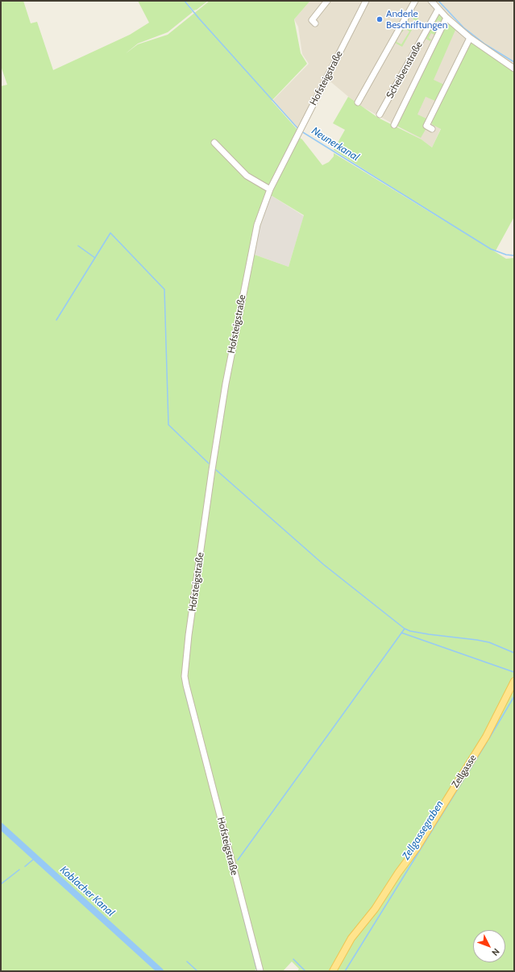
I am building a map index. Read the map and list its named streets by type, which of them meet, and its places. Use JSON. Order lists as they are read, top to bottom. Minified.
{"streets":{"main road":["Zellgasse"],"street":["Scheibenstraße","Hofsteigstraße"]},"water":["Neunerkanal","Zellgassegraben","Koblacher Kanal"],"places":["Anderle Beschriftungen"],"north":"bottom right"}
